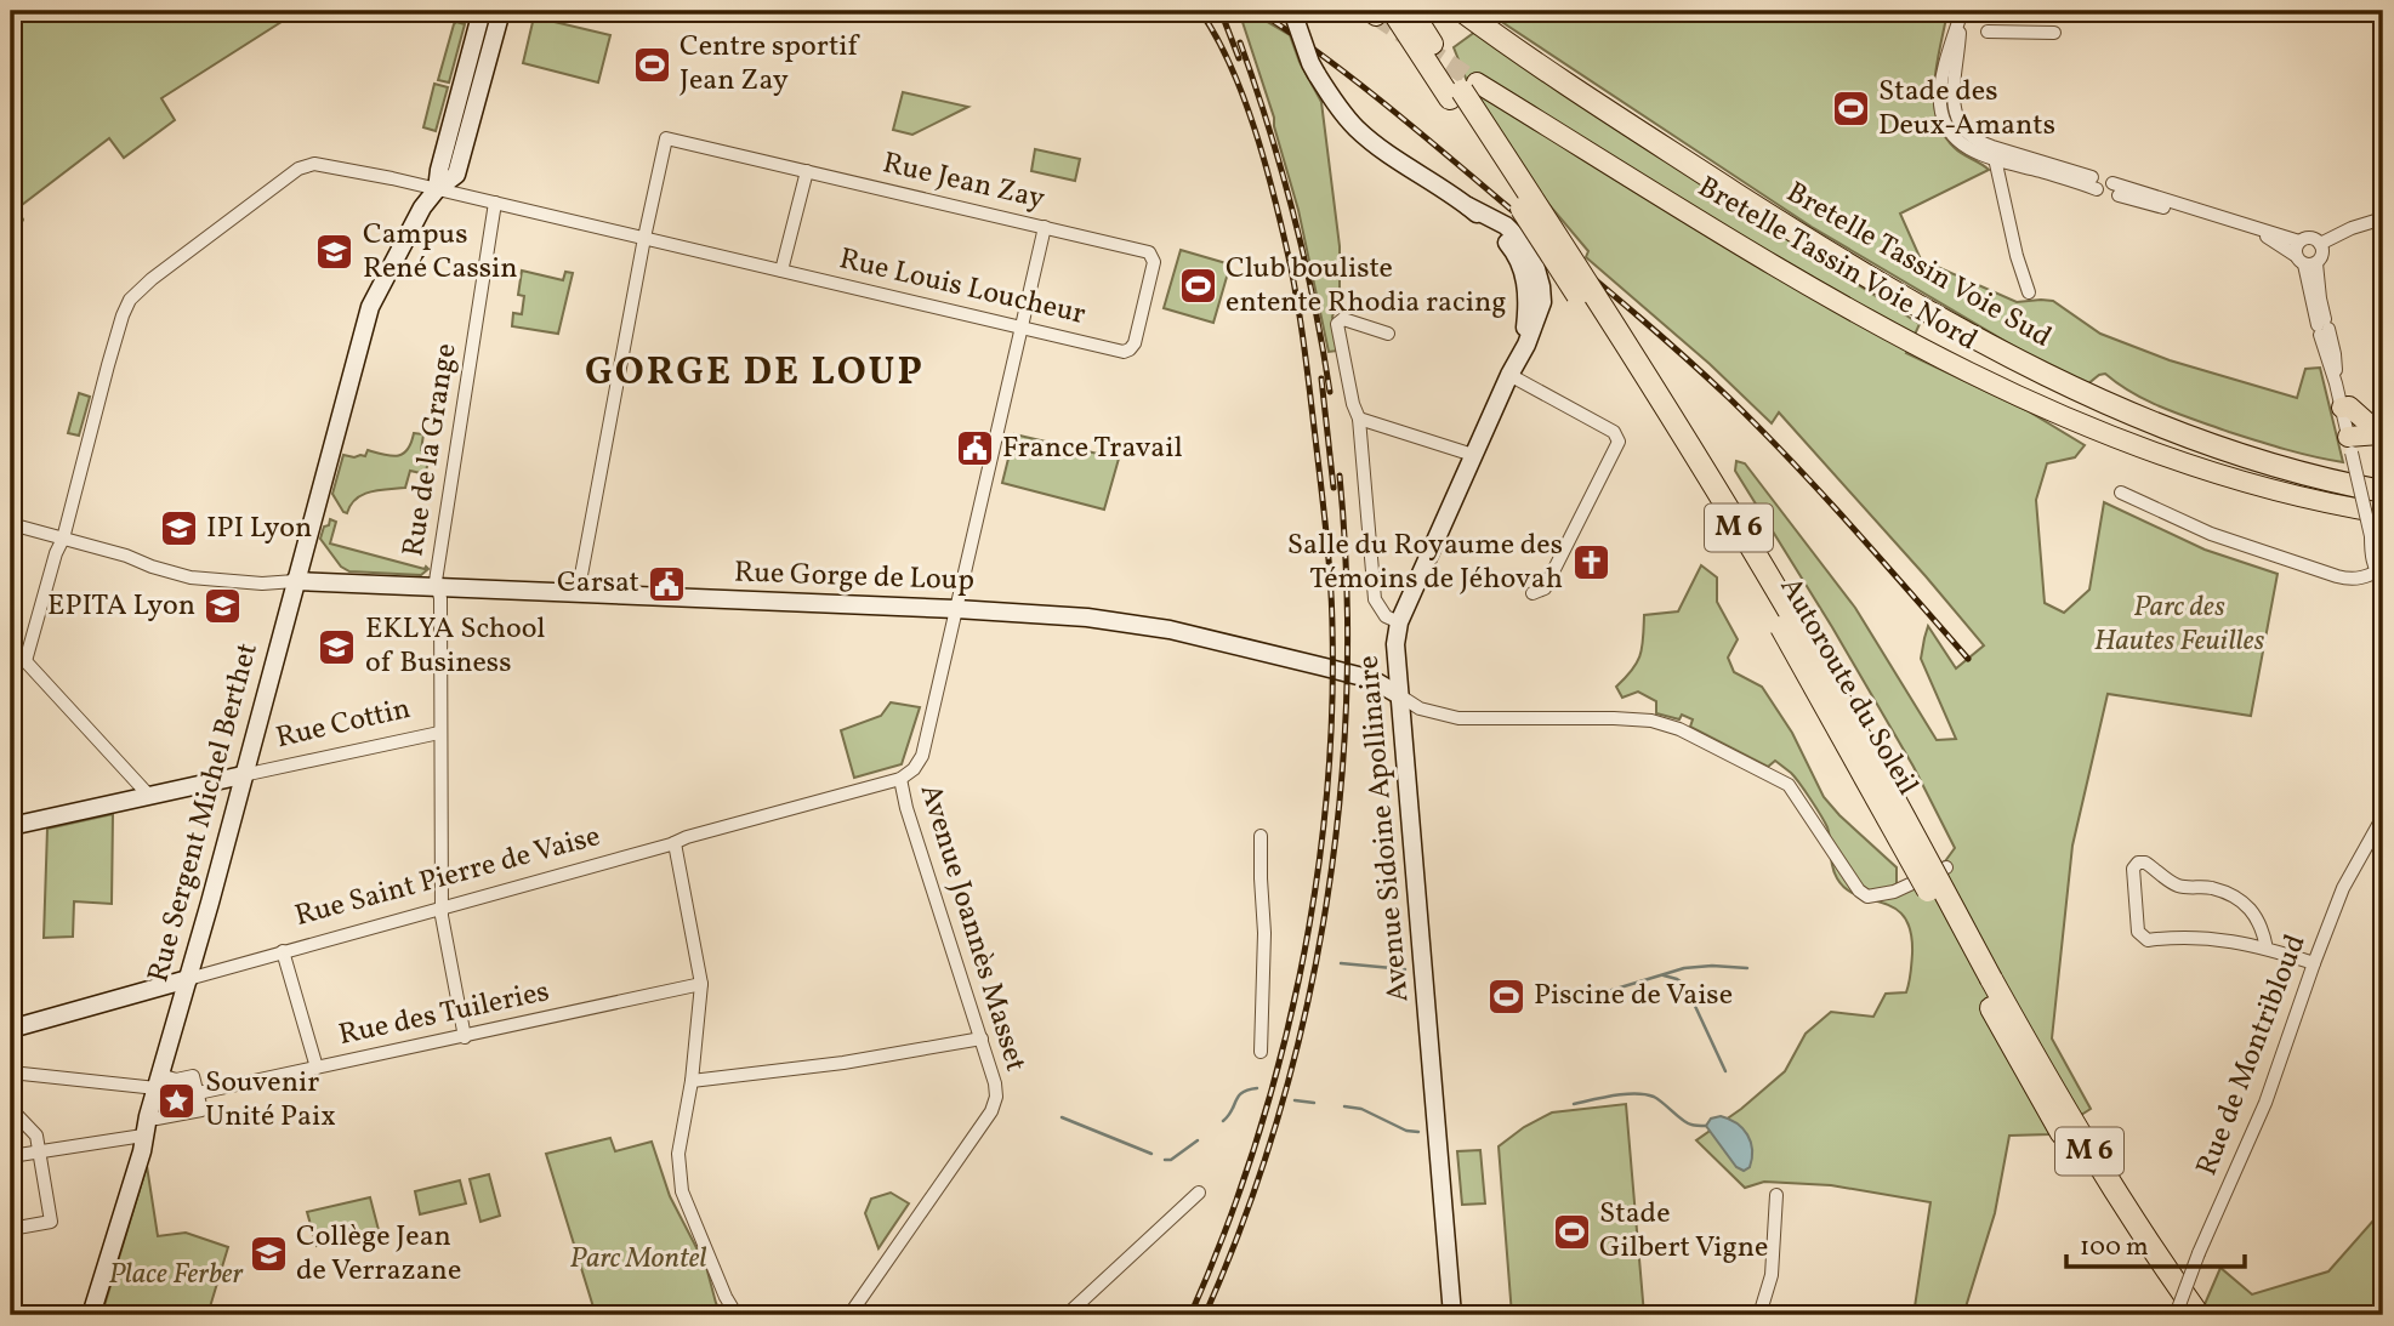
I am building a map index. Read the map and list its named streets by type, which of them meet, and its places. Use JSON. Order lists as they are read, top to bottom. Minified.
{"streets":{"highway":["Bretelle Tassin Voie Sud","M 6","Autoroute du Soleil"],"main road":["Bretelle Tassin Voie Nord","Rue Gorge de Loup","Rue Cottin","Rue Sergent Michel Berthet","Avenue Sidoine Apollinaire","Rue Saint Pierre de Vaise"],"street":["Rue Jean Zay","Rue Louis Loucheur","Rue de la Grange","Avenue Joannès Masset","Rue des Tuileries","Rue de Montribloud"]},"crossings":[["Rue Jean Zay","Rue Louis Loucheur"],["Rue Jean Zay","Avenue Joannès Masset"],["Bretelle Tassin Voie Nord","Autoroute du Soleil"],["Rue Louis Loucheur","Rue de la Grange"],["Rue Louis Loucheur","Rue Sergent Michel Berthet"],["Rue Louis Loucheur","Avenue Joannès Masset"],["Rue de la Grange","Rue Gorge de Loup"],["Rue de la Grange","Rue Cottin"],["Rue de la Grange","Rue Saint Pierre de Vaise"],["Rue de la Grange","Rue des Tuileries"],["Rue Gorge de Loup","Rue Sergent Michel Berthet"],["Rue Gorge de Loup","Avenue Sidoine Apollinaire"],["Rue Gorge de Loup","Avenue Joannès Masset"],["Rue Cottin","Rue Sergent Michel Berthet"],["Rue Sergent Michel Berthet","Rue Saint Pierre de Vaise"],["Rue Saint Pierre de Vaise","Avenue Joannès Masset"]],"districts":["GORGE DE LOUP"],"parks":["Parc des Hautes Feuilles","Parc Montel","Place Ferber"],"places":{"sports":["Centre sportif Jean Zay","Stade des Deux-Amants","Club bouliste entente Rhodia racing","Piscine de Vaise","Stade Gilbert Vigne"],"school or university":["Campus René Cassin","IPI Lyon","EPITA Lyon","EKLYA School of Business","Collège Jean de Verrazane"],"public building":["France Travail","Carsat"],"church":["Salle du Royaume des Témoins de Jéhovah"],"place":["Souvenir Unité Paix"]},"scale_bar":"100 m"}
